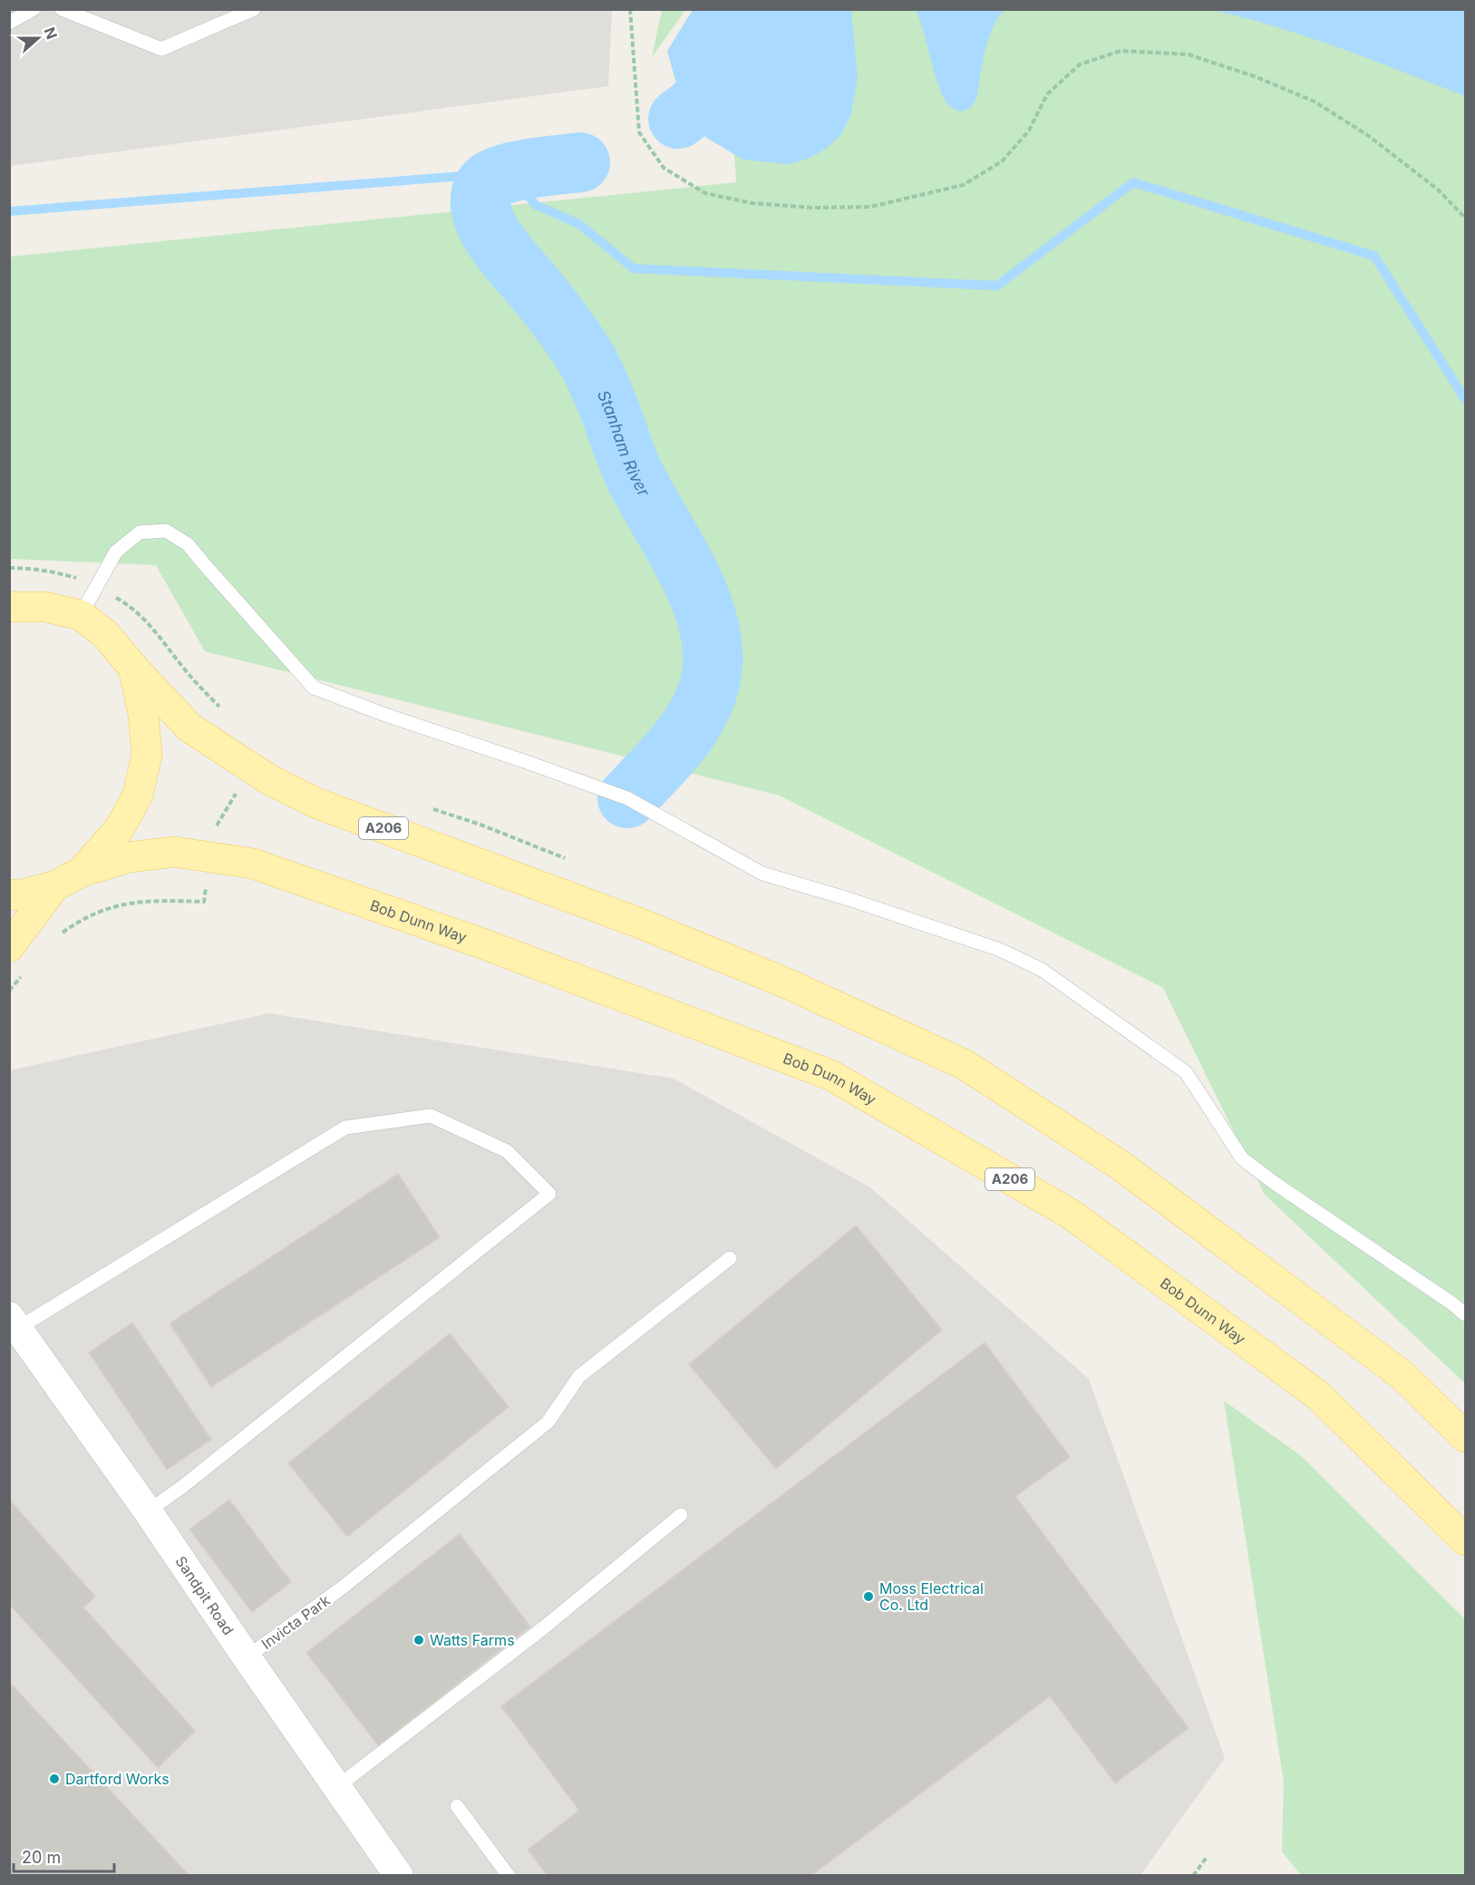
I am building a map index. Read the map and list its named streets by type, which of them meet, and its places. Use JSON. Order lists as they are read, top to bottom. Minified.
{"streets":{"main road":["A206","Bob Dunn Way"],"street":["Sandpit Road"],"lane":["Invicta Park"]},"crossings":[["Sandpit Road","Invicta Park"]],"water":["Stanham River"],"places":["Moss Electrical Co. Ltd","Watts Farms","Dartford Works"],"scale_bar":"20 m","north":"right"}
